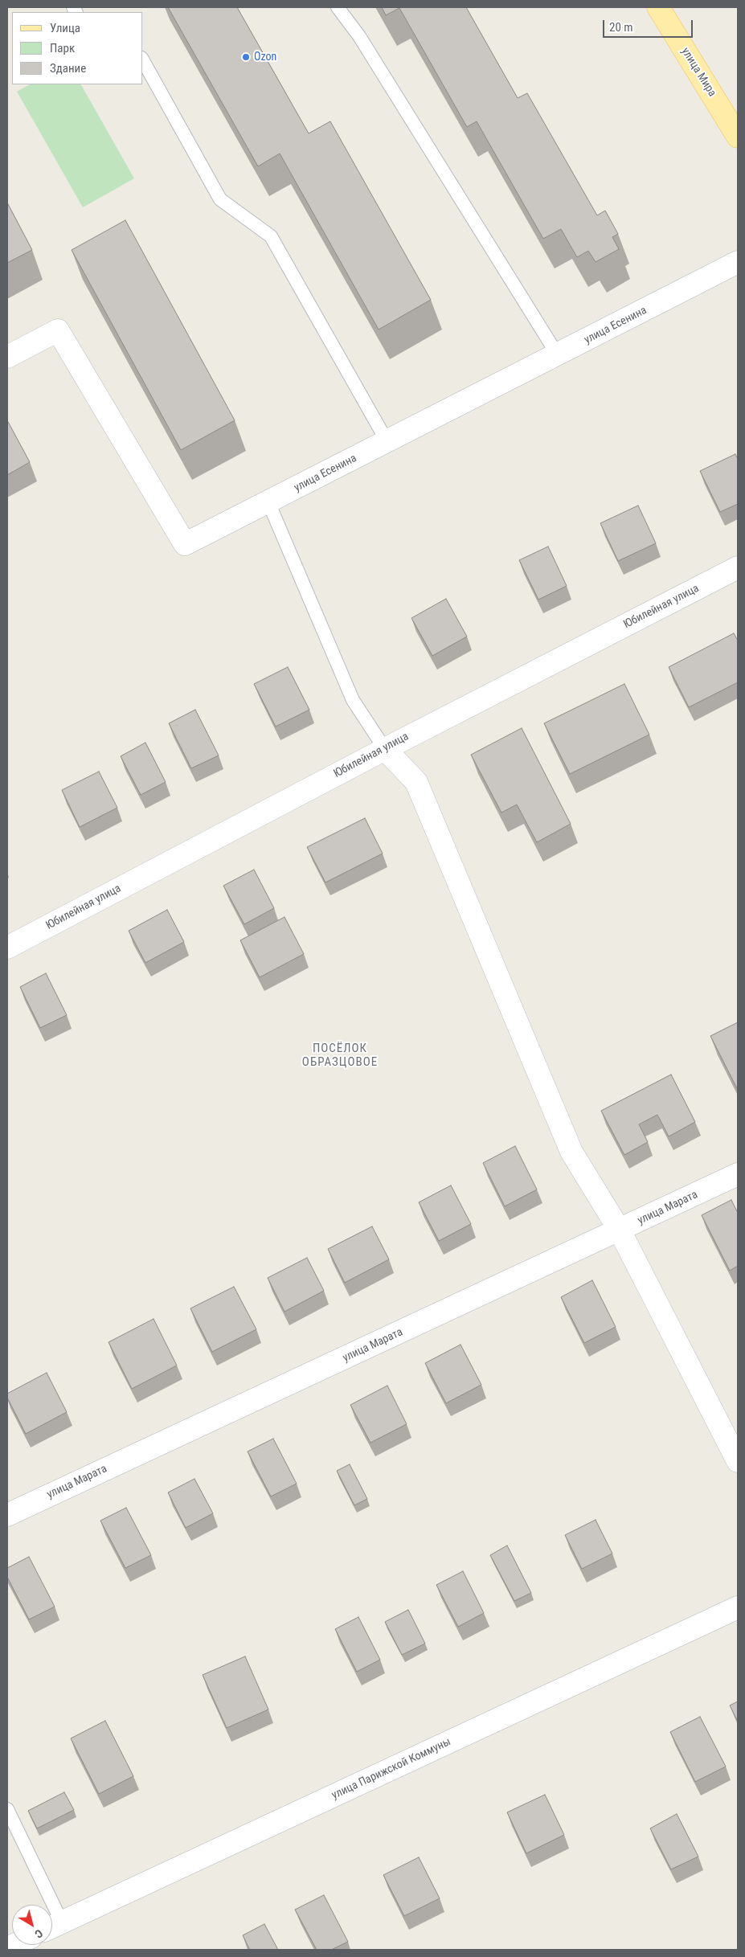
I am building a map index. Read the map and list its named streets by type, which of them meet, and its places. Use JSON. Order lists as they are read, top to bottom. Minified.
{"streets":{"main road":["улица Мира"],"street":["улица Есенина","Юбилейная улица","улица Марата","улица Парижской Коммуны"]},"districts":["ПОСЁЛОК ОБРАЗЦОВОЕ"],"places":["Ozon"],"legend":["Улица","Парк","Здание"],"scale_bar":"20 m","north":"bottom right"}
